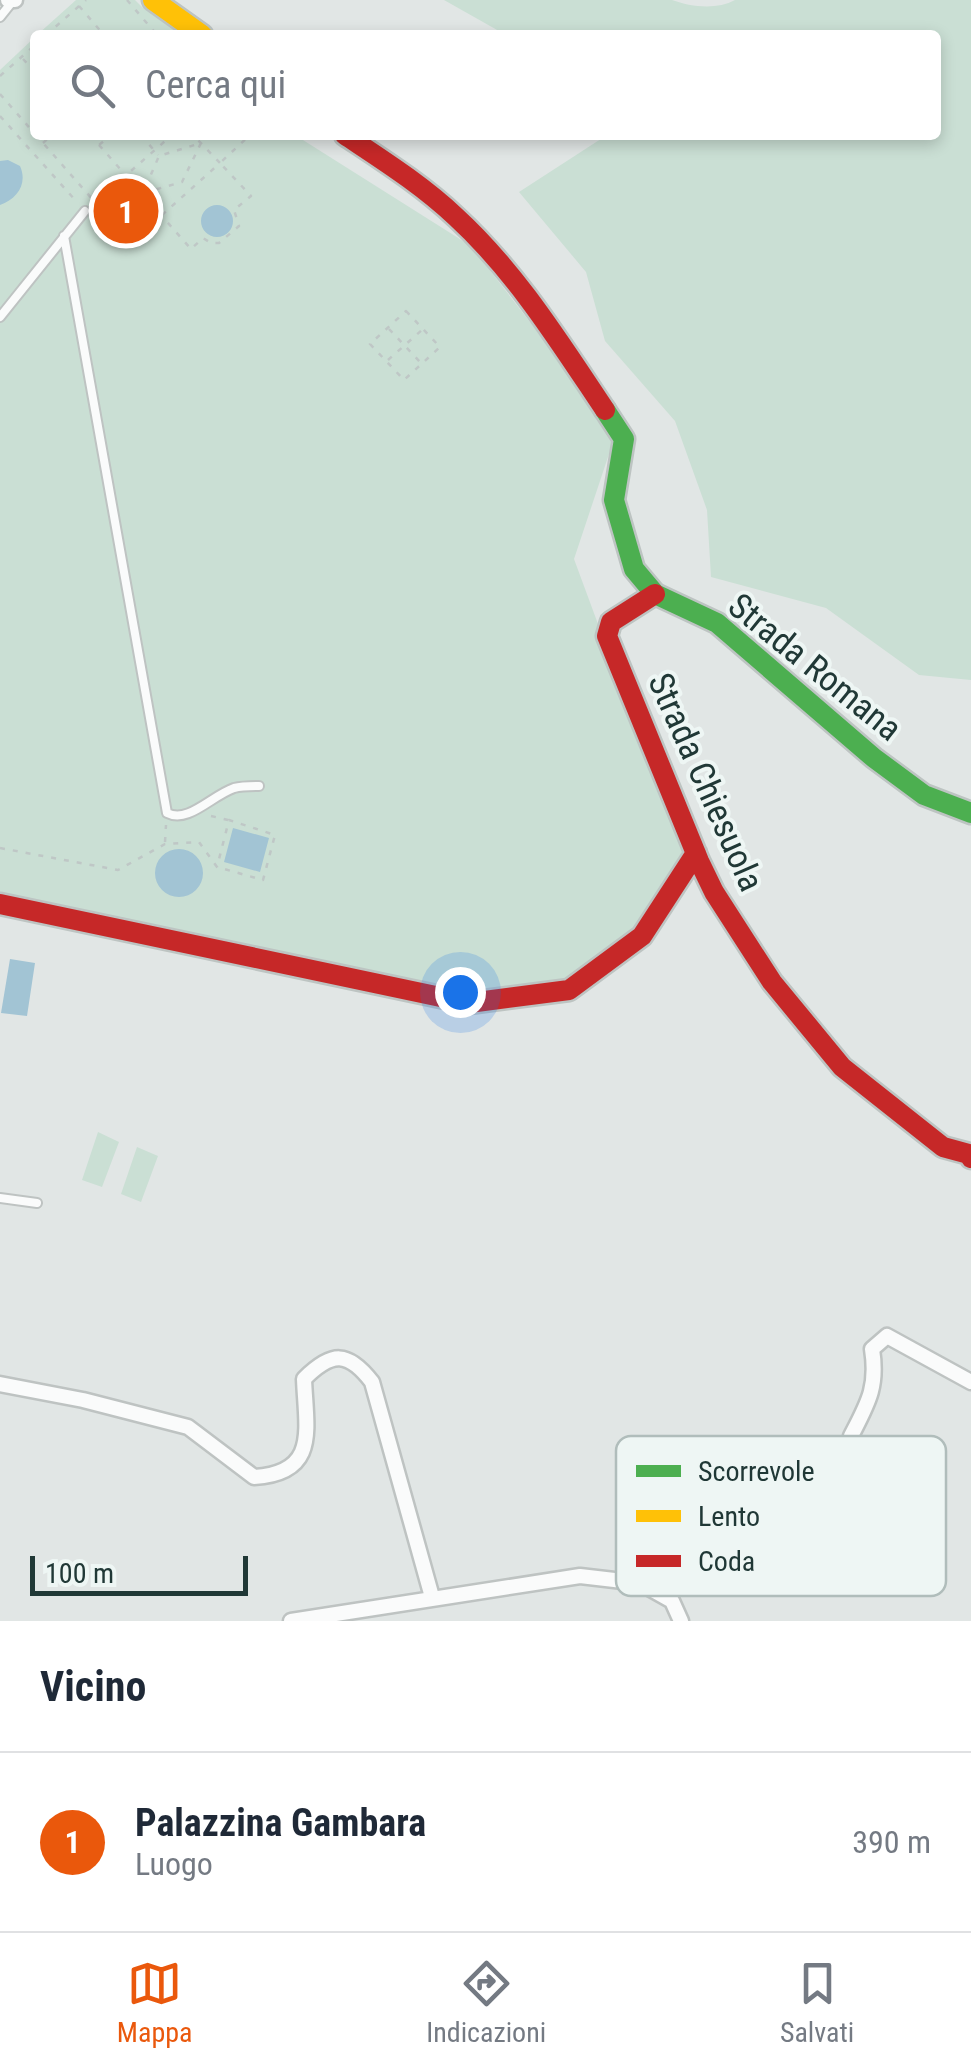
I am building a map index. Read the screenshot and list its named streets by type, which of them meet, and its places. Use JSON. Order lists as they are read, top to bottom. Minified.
{"streets":{"street":["Strada Romana","Strada Chiesuola"]},"crossings":[["Strada Romana","Strada Chiesuola"]],"legend":["Scorrevole","Lento","Coda"],"scale_bar":"100 m","page":{"search":"Cerca qui","pins":"1","scale":"100 m","heading":"Vicino","list":[{"mark":"1","name":"Palazzina Gambara","note":"Luogo","value":"390 m"}],"nav":["Mappa","Indicazioni","Salvati"]}}
